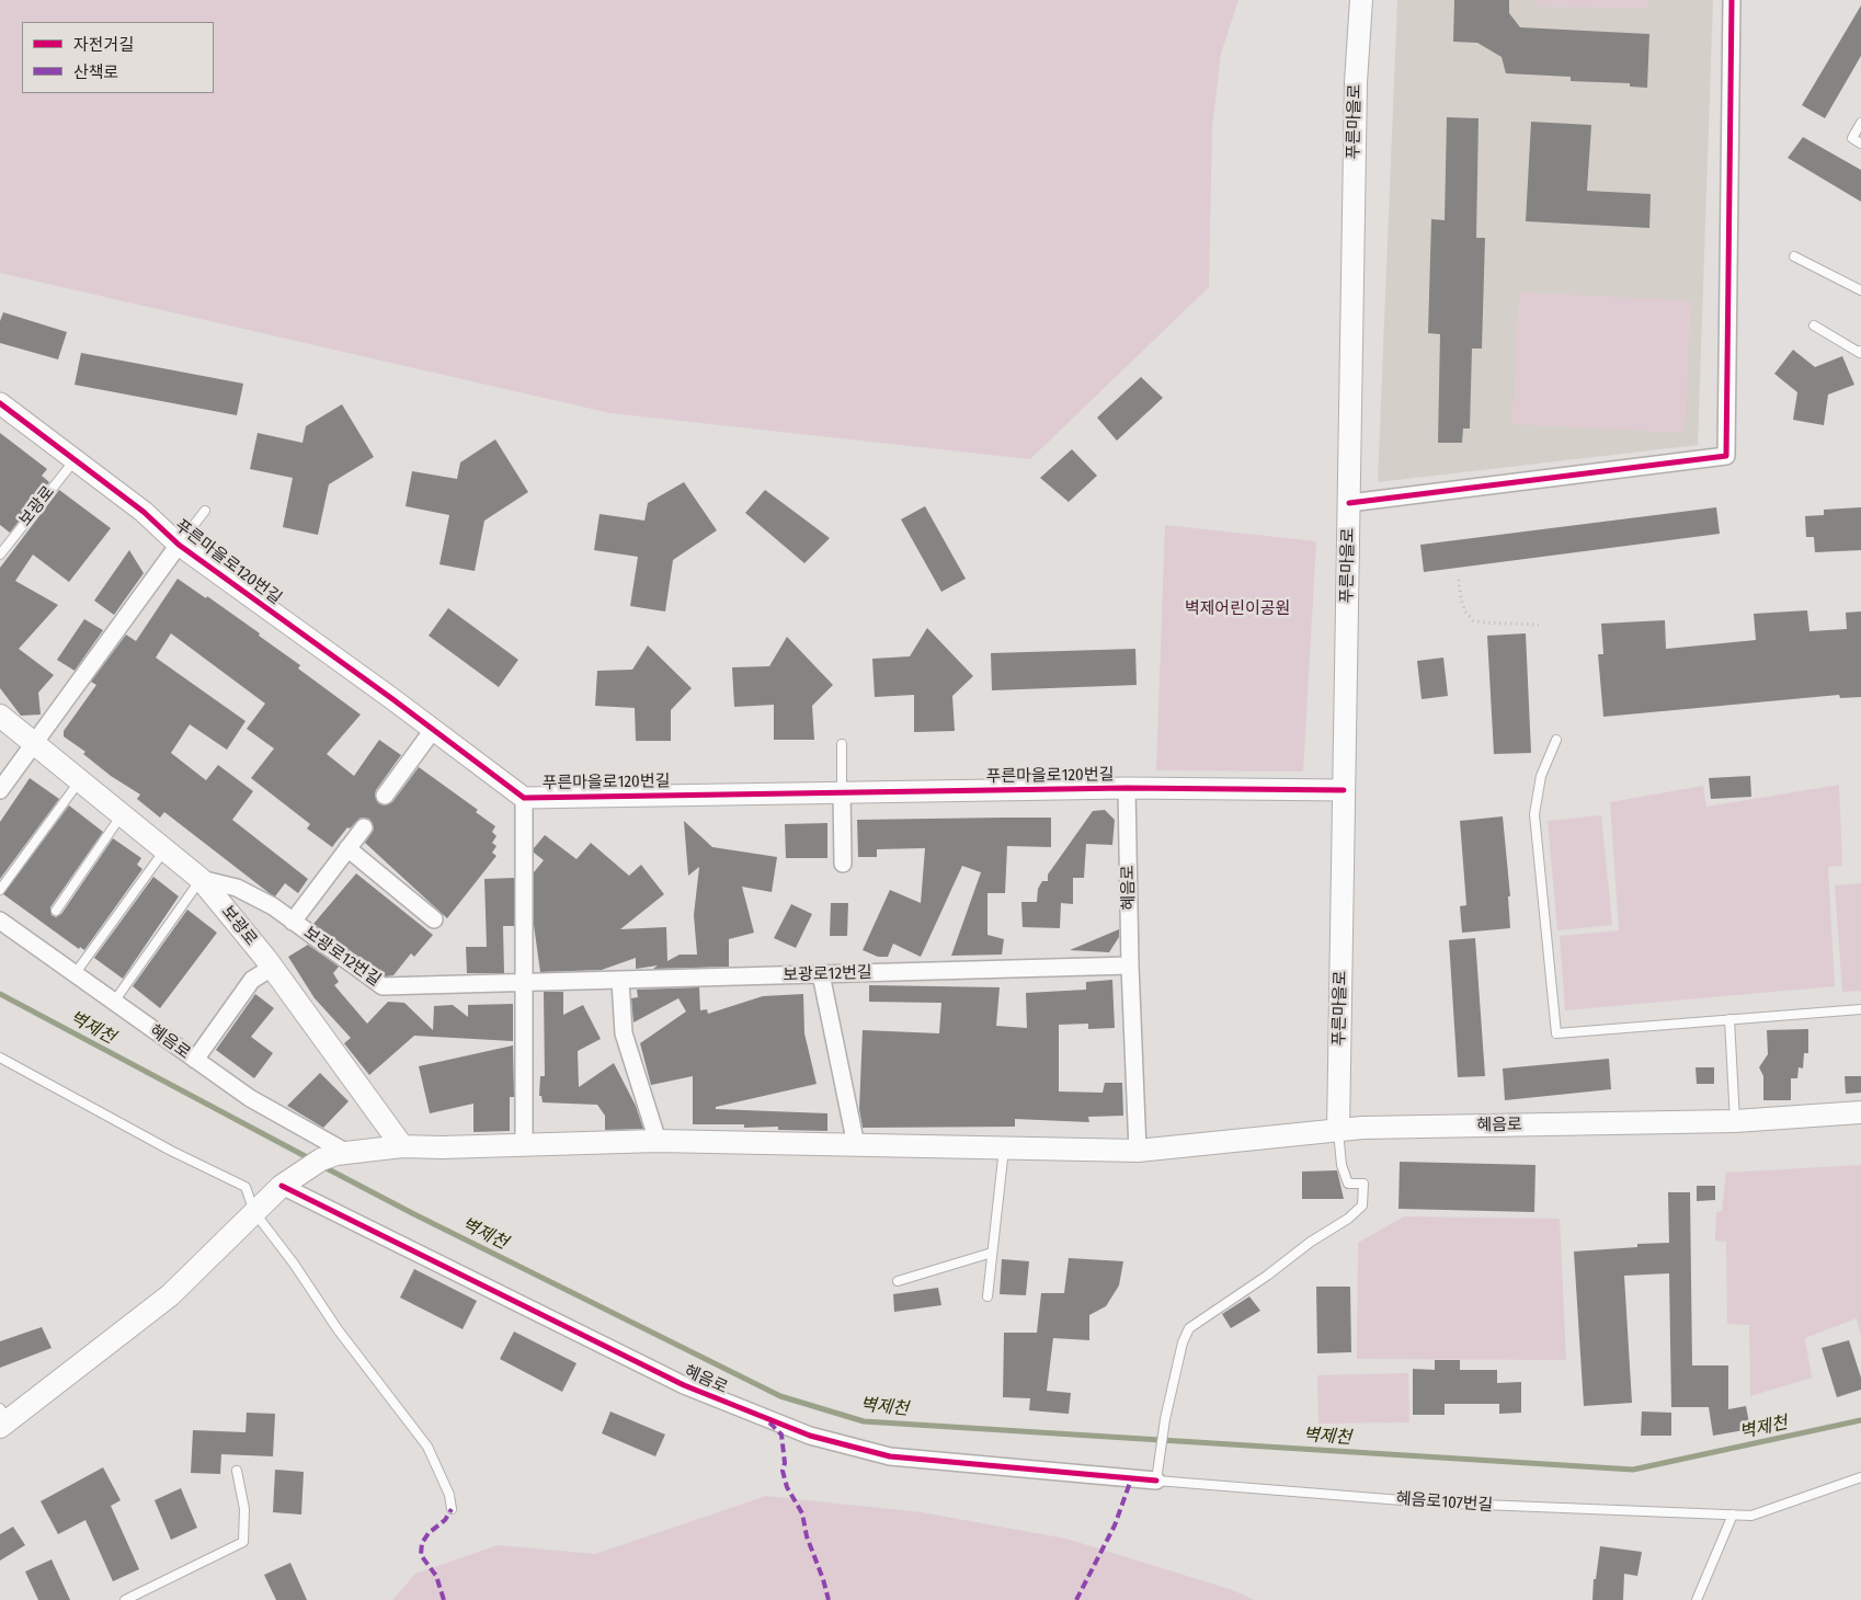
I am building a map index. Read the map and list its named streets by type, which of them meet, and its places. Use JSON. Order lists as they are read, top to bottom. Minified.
{"streets":{"main road":["푸른마을로","보광로","혜음로"],"street":["푸른마을로120번길","보광로12번길"],"lane":["혜음로107번길"]},"crossings":[["푸른마을로","푸른마을로120번길"],["푸른마을로","혜음로"],["보광로","푸른마을로120번길"],["보광로","혜음로"],["보광로","보광로12번길"],["푸른마을로120번길","혜음로"],["혜음로","보광로12번길"],["혜음로","혜음로107번길"]],"water":["벽제천"],"parks":["벽제어린이공원"],"legend":["자전거길","산책로"]}
